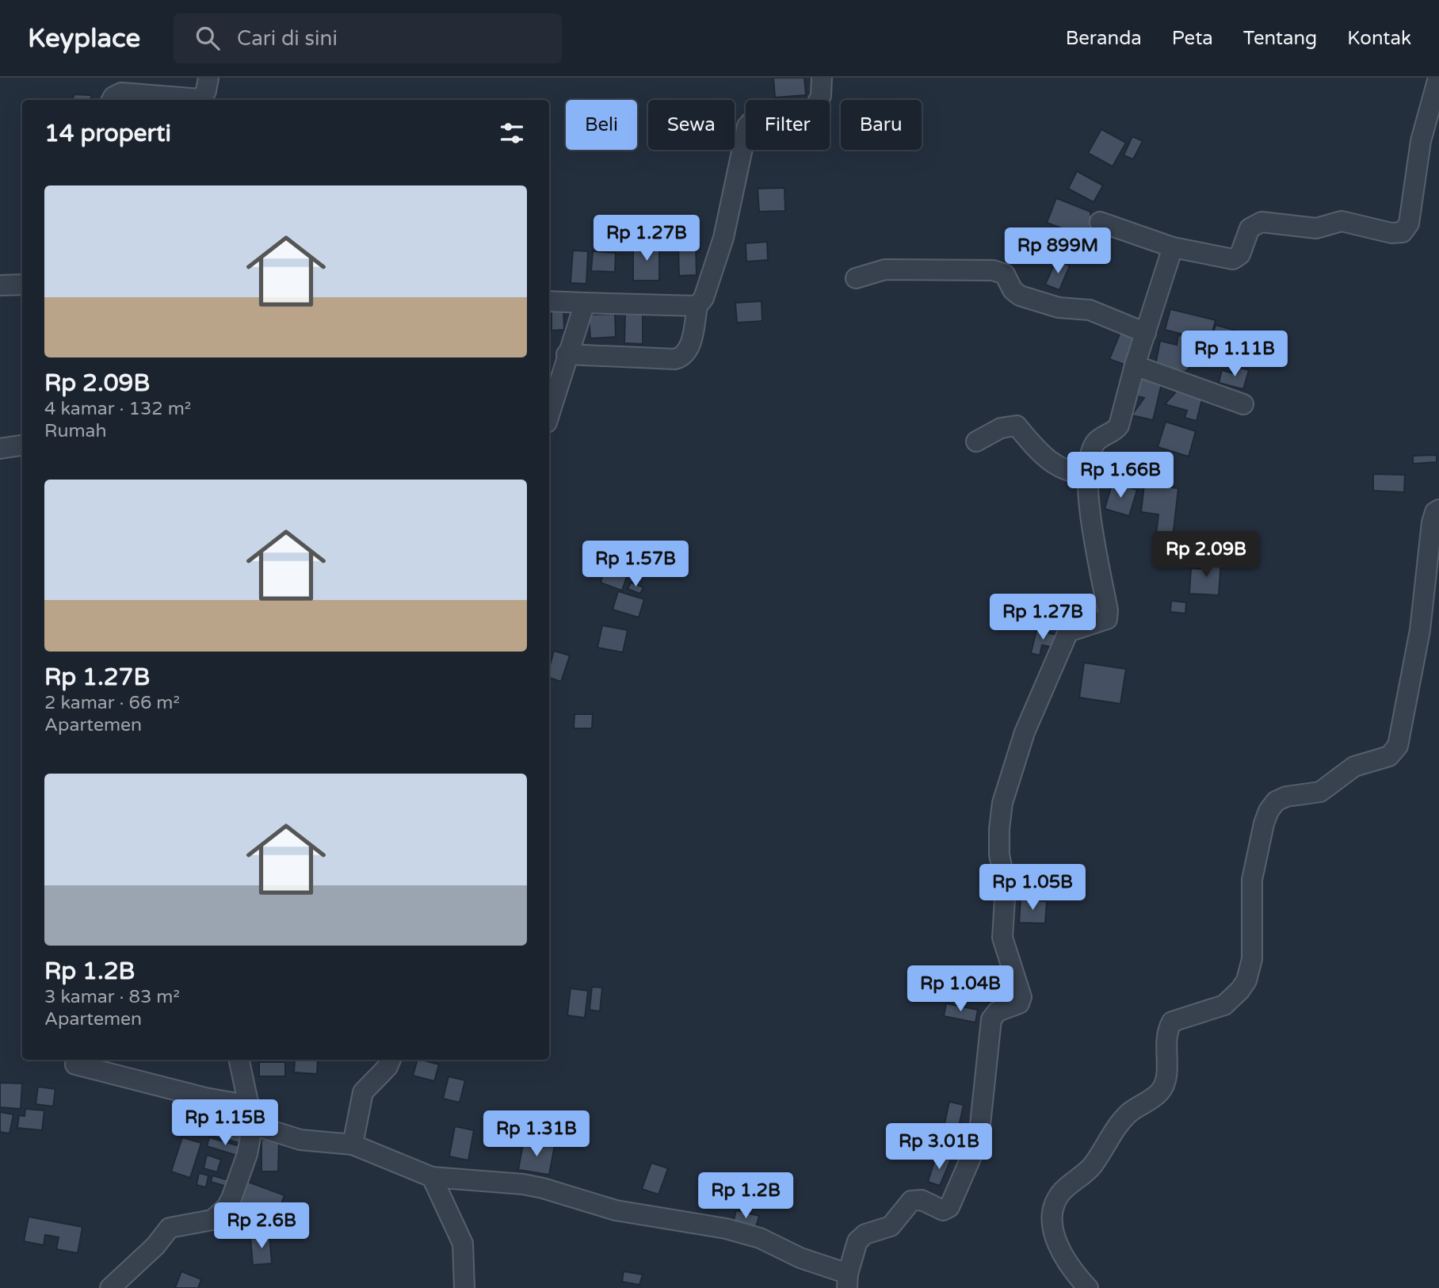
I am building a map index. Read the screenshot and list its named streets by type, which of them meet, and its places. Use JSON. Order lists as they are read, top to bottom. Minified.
{"page":{"header":"Keyplace","search":"Cari di sini","nav":["Beranda","Peta","Tentang","Kontak"],"chip":["Beli","Sewa","Filter","Baru"],"heading":"14 properti","list":[{"name":"Rp 2.09B","note":"4 kamar · 132 m² · Rumah"},{"name":"Rp 1.27B","note":"2 kamar · 66 m² · Apartemen"},{"name":"Rp 1.2B","note":"3 kamar · 83 m² · Apartemen"}],"price":["Rp 1.27B","Rp 899M","Rp 1.11B","Rp 1.66B","Rp 2.09B","Rp 1.57B","Rp 1.27B","Rp 1.05B","Rp 1.04B","Rp 1.15B","Rp 1.31B","Rp 3.01B","Rp 1.2B","Rp 2.6B"]}}
